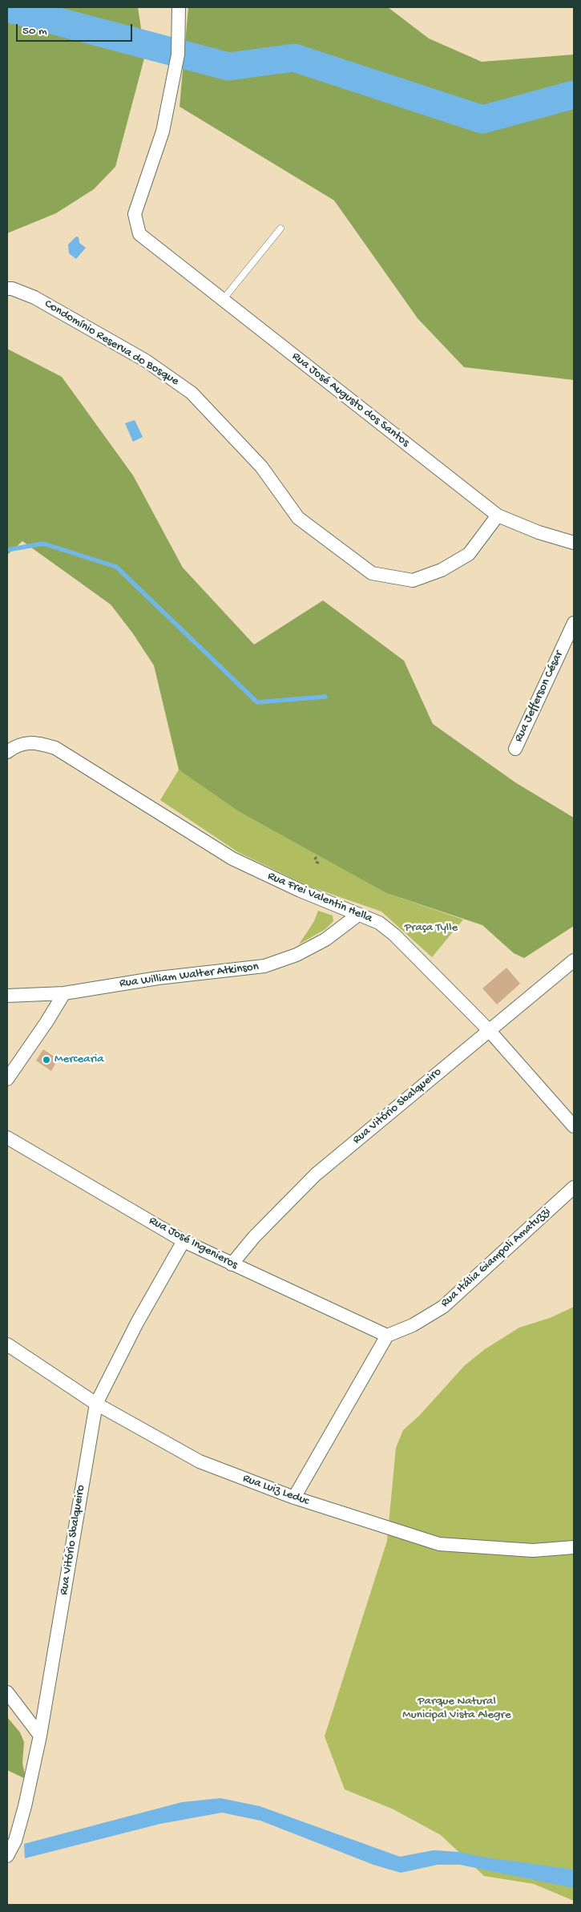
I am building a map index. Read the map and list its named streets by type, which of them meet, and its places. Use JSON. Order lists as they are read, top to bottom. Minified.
{"streets":{"street":["Condomínio Reserva do Bosque","Rua José Augusto dos Santos","Rua Jefferson César","Rua Frei Valentin Hella","Rua William Walter Atkinson","Rua Vitório Sbalqueiro","Rua José Ingenieros","Rua Itália Giampoli Amatuzzi","Rua Luiz Leduc"]},"crossings":[["Condomínio Reserva do Bosque","Rua José Augusto dos Santos"],["Rua Frei Valentin Hella","Rua William Walter Atkinson"],["Rua Frei Valentin Hella","Rua Vitório Sbalqueiro"],["Rua Vitório Sbalqueiro","Rua José Ingenieros"],["Rua Vitório Sbalqueiro","Rua Luiz Leduc"],["Rua José Ingenieros","Rua Itália Giampoli Amatuzzi"]],"parks":["Praça Tylle","Parque Natural Municipal Vista Alegre"],"places":["Mercearia"],"scale_bar":"50 m"}
